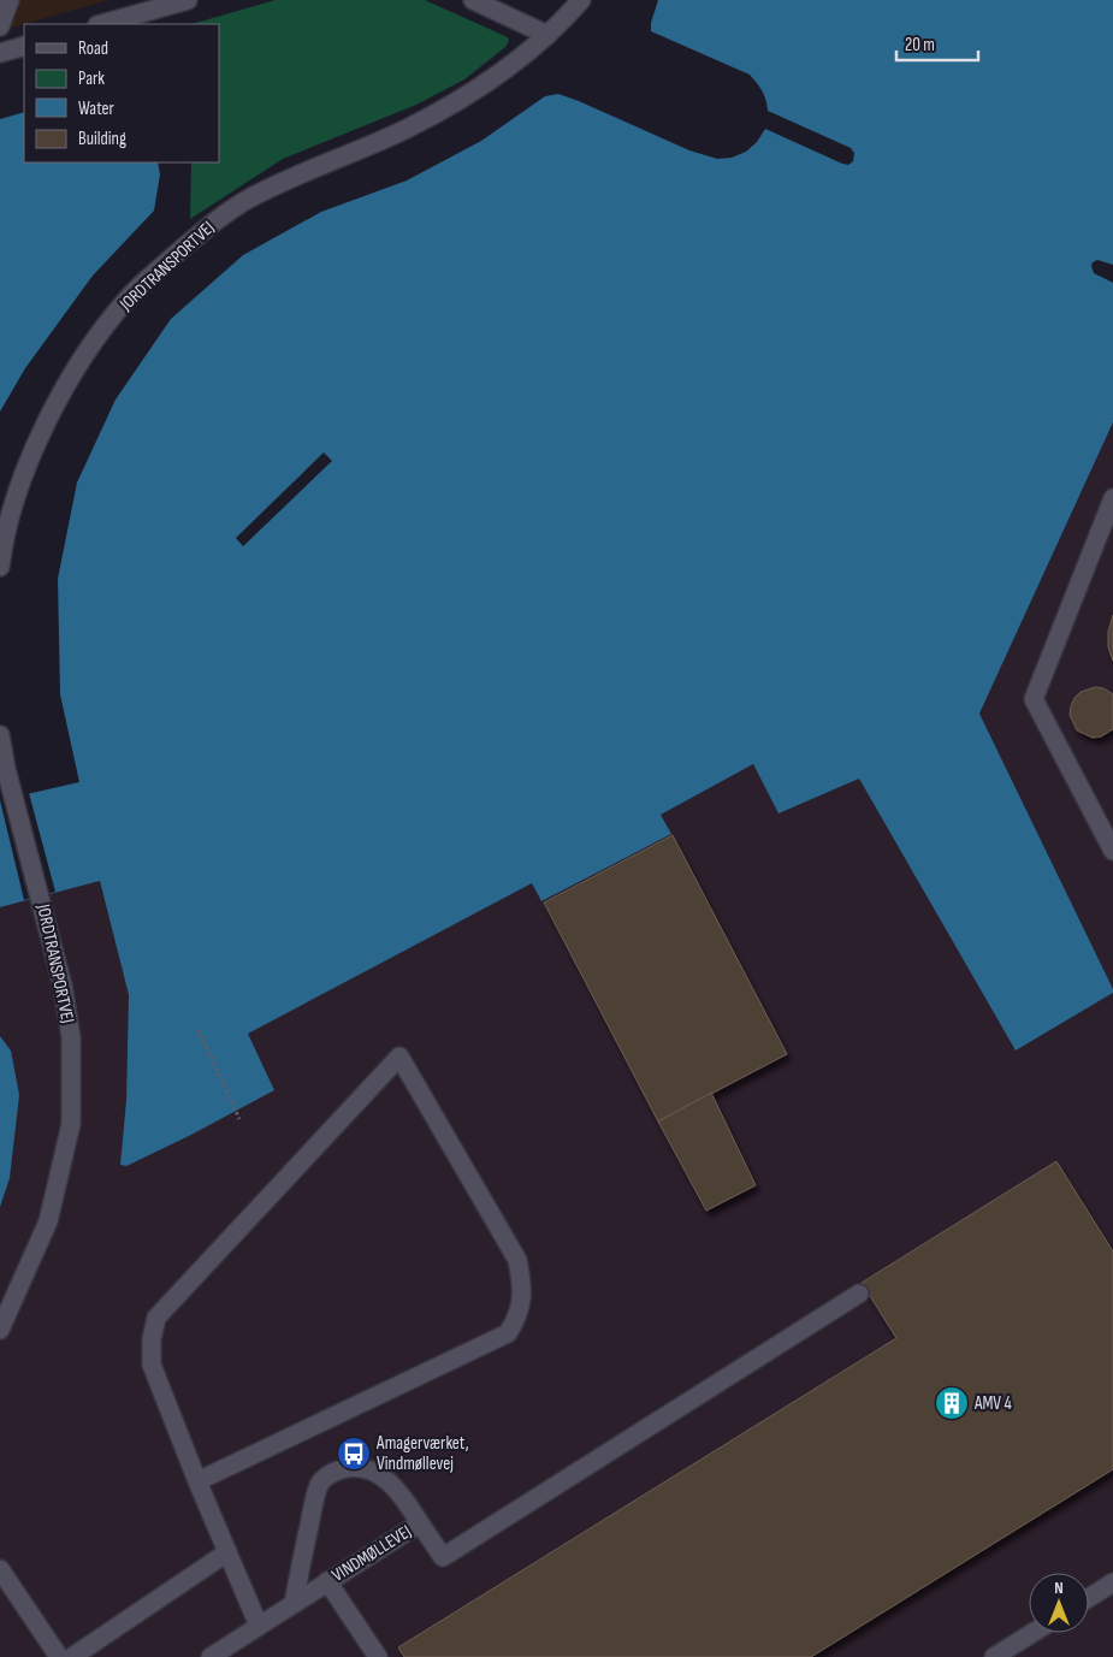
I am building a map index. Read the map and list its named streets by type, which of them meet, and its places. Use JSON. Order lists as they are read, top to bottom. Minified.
{"streets":{"street":["JORDTRANSPORTVEJ","VINDMØLLEVEJ"]},"places":{"building":["AMV 4"],"bus stop":["Amagerværket, Vindmøllevej"]},"legend":["Road","Park","Water","Building"],"scale_bar":"20 m","north":"top"}
